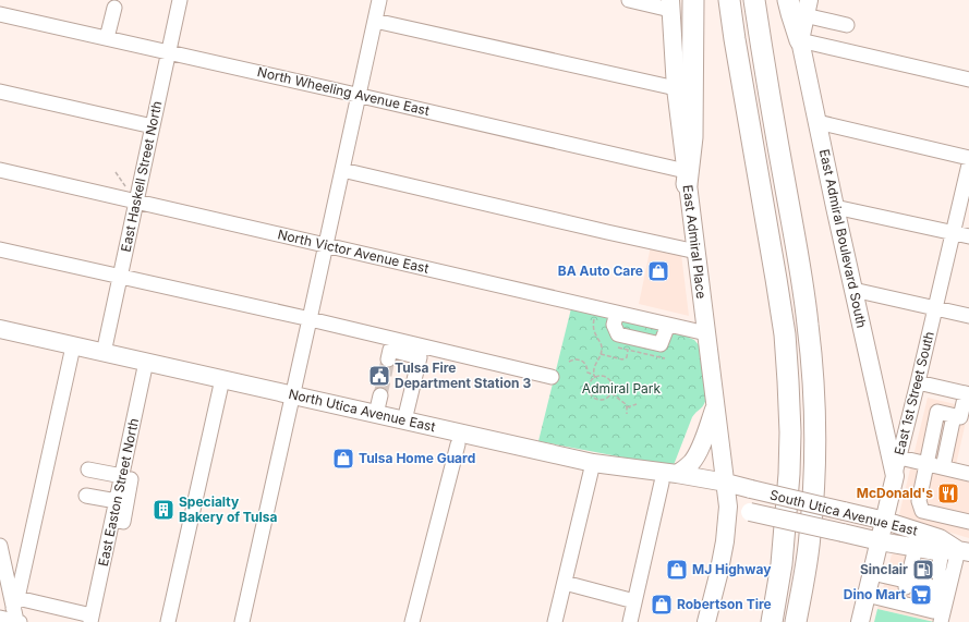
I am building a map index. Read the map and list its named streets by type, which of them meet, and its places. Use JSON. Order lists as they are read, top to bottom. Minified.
{"streets":{"main road":["East Admiral Boulevard South","East Admiral Place","North Utica Avenue East","South Utica Avenue East"],"street":["North Wheeling Avenue East","East Haskell Street North","North Victor Avenue East","East 1st Street South","East Easton Street North"]},"crossings":[["North Wheeling Avenue East","East Haskell Street North"],["North Wheeling Avenue East","East Admiral Place"],["East Haskell Street North","North Victor Avenue East"],["East Haskell Street North","North Utica Avenue East"],["East Admiral Boulevard South","East 1st Street South"],["East Admiral Boulevard South","South Utica Avenue East"],["East Admiral Place","North Victor Avenue East"],["East Admiral Place","North Utica Avenue East"],["East Admiral Place","South Utica Avenue East"],["North Utica Avenue East","East Easton Street North"],["North Utica Avenue East","South Utica Avenue East"]],"parks":["Admiral Park"],"places":{"shop":["BA Auto Care","Tulsa Home Guard","MJ Highway","Robertson Tire"],"public building":["Tulsa Fire Department Station 3"],"restaurant":["McDonald's"],"building":["Specialty Bakery of Tulsa"],"fuel station":["Sinclair"],"supermarket":["Dino Mart"]}}
